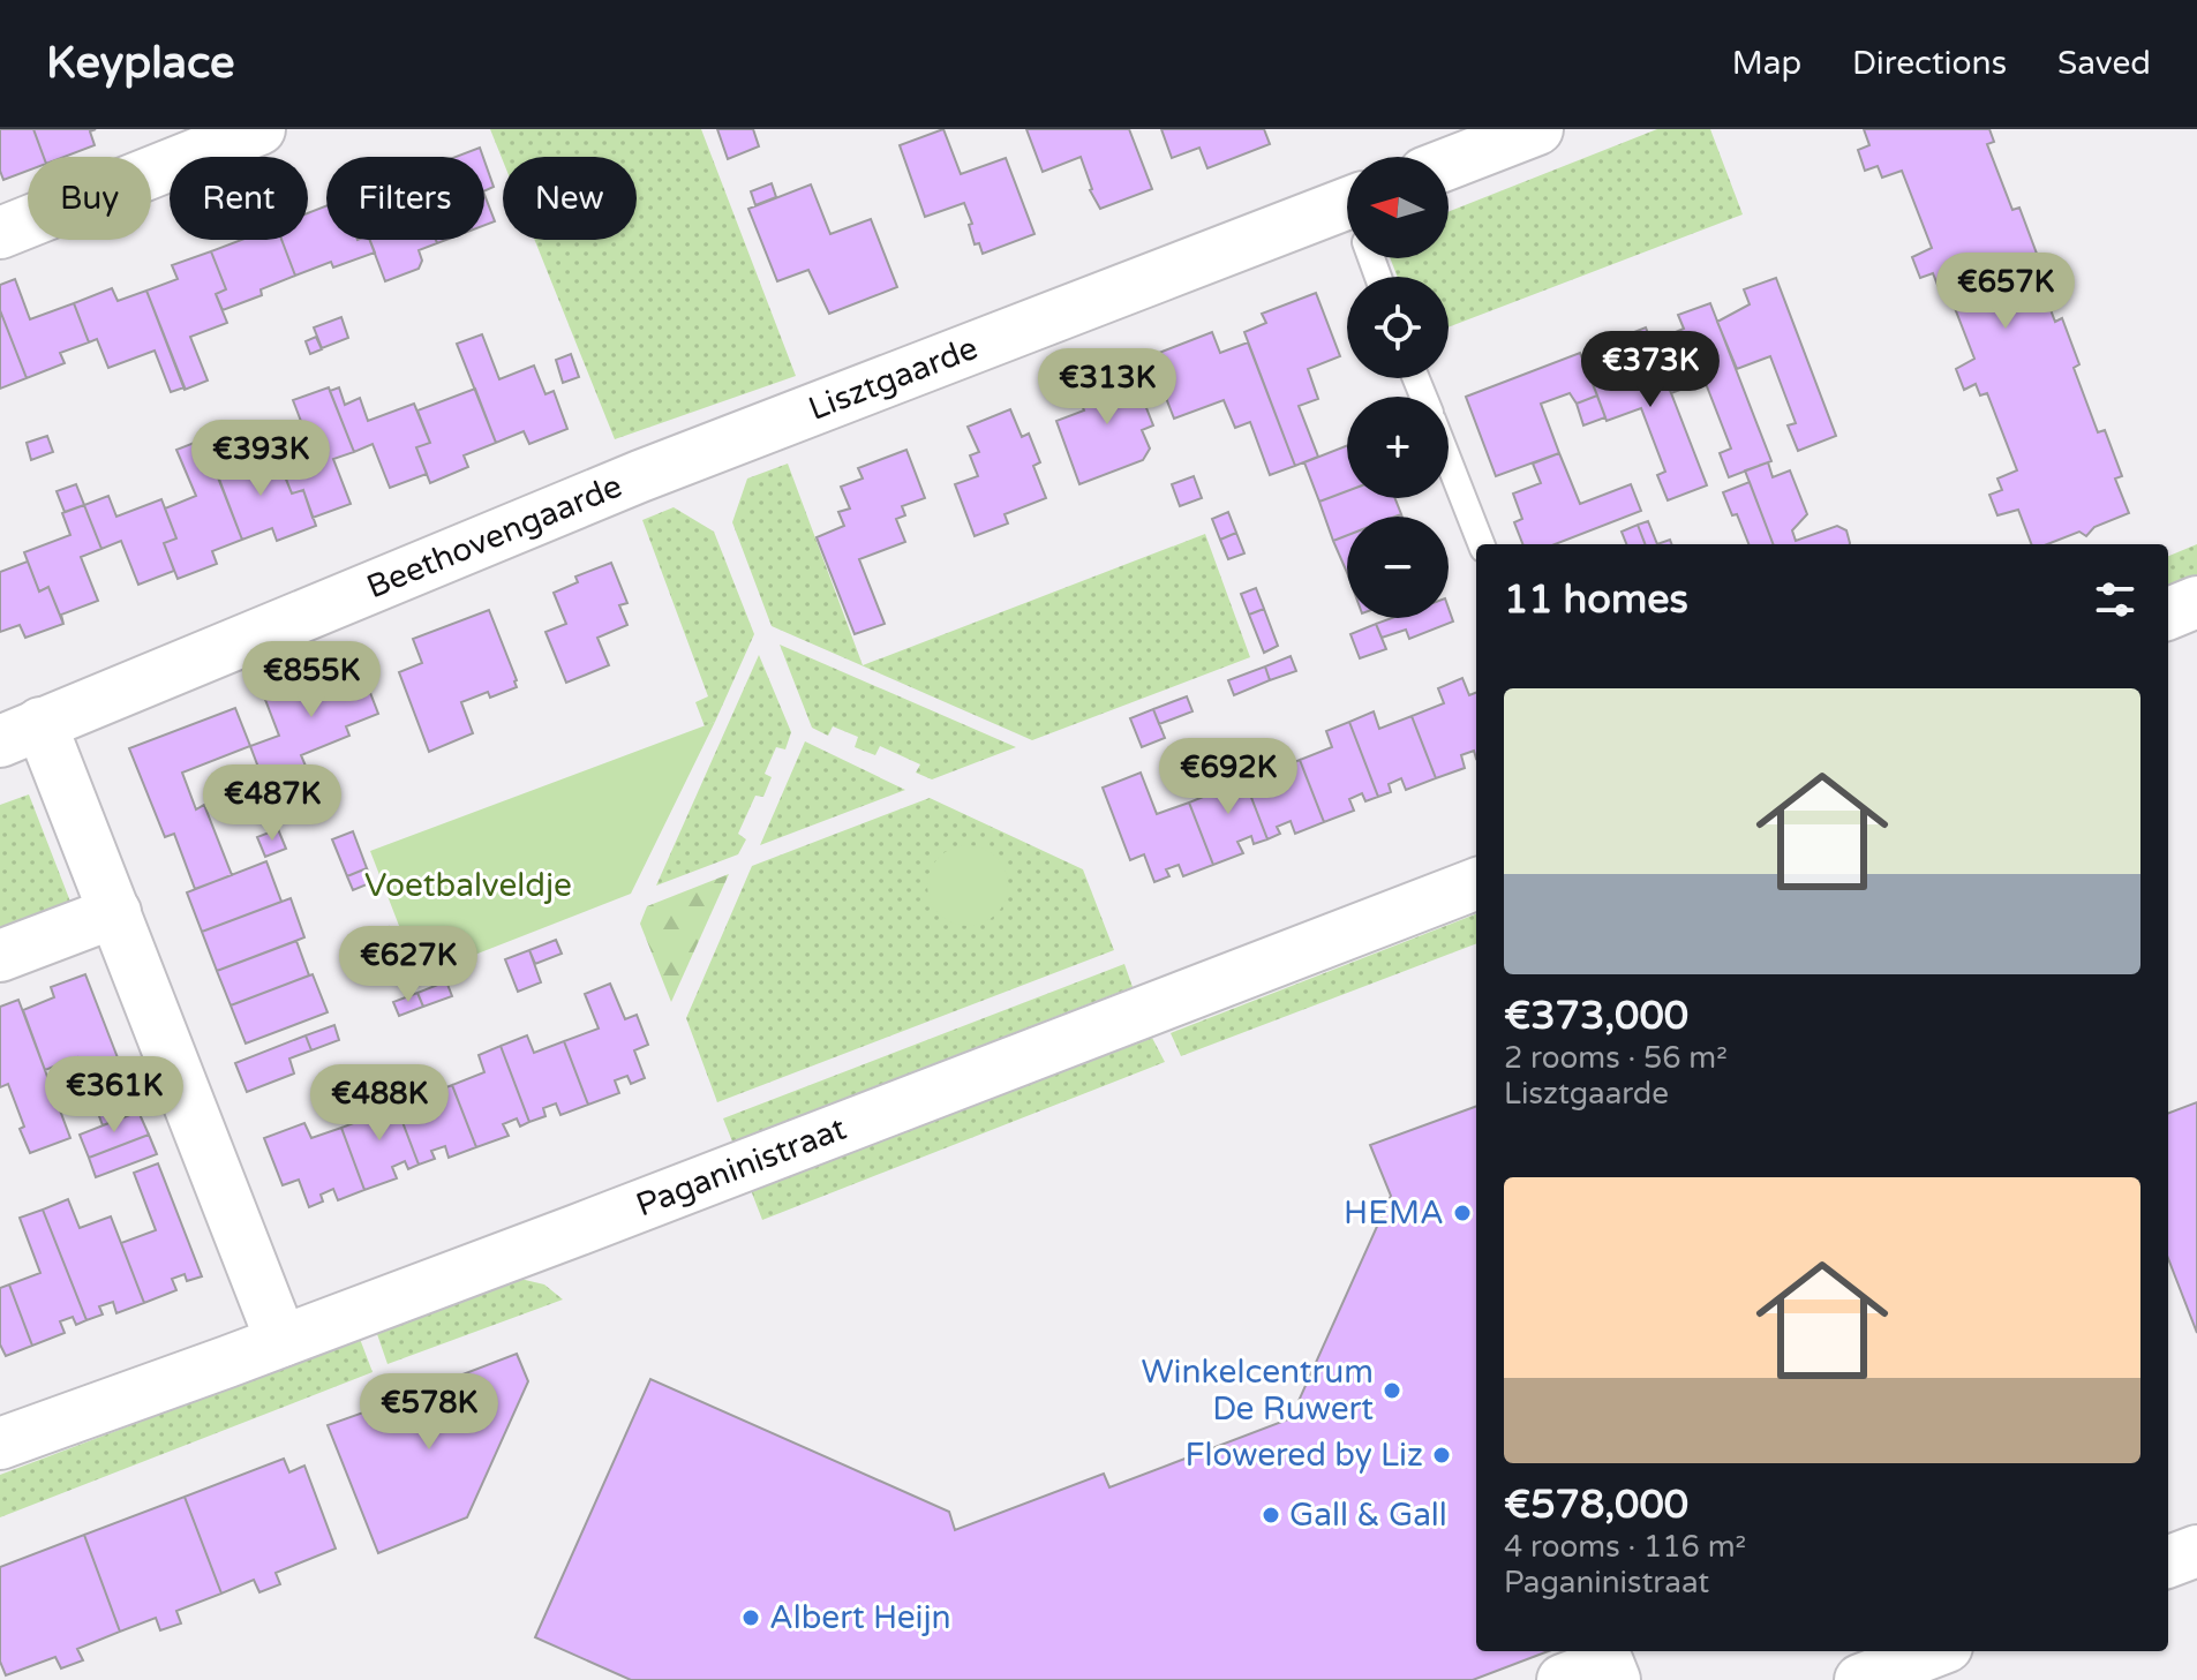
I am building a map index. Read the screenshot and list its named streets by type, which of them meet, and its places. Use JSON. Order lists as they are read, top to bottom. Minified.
{"streets":{"street":["Lisztgaarde","Beethovengaarde","Paganinistraat"]},"crossings":[["Lisztgaarde","Beethovengaarde"],["Beethovengaarde","Paganinistraat"]],"parks":["Voetbalveldje"],"places":["HEMA","Winkelcentrum De Ruwert","Flowered by Liz","Gall & Gall","Albert Heijn"],"north":"left","page":{"header":"Keyplace","nav":["Map","Directions","Saved"],"map_buttons":["+","−"],"chip":["Buy","Rent","Filters","New"],"price":["€657K","€373K","€313K","€393K","€855K","€692K","€487K","€627K","€361K","€488K","€578K"],"heading":"11 homes","list":[{"name":"€373,000","note":"2 rooms · 56 m² · Lisztgaarde"},{"name":"€578,000","note":"4 rooms · 116 m² · Paganinistraat"}]}}
